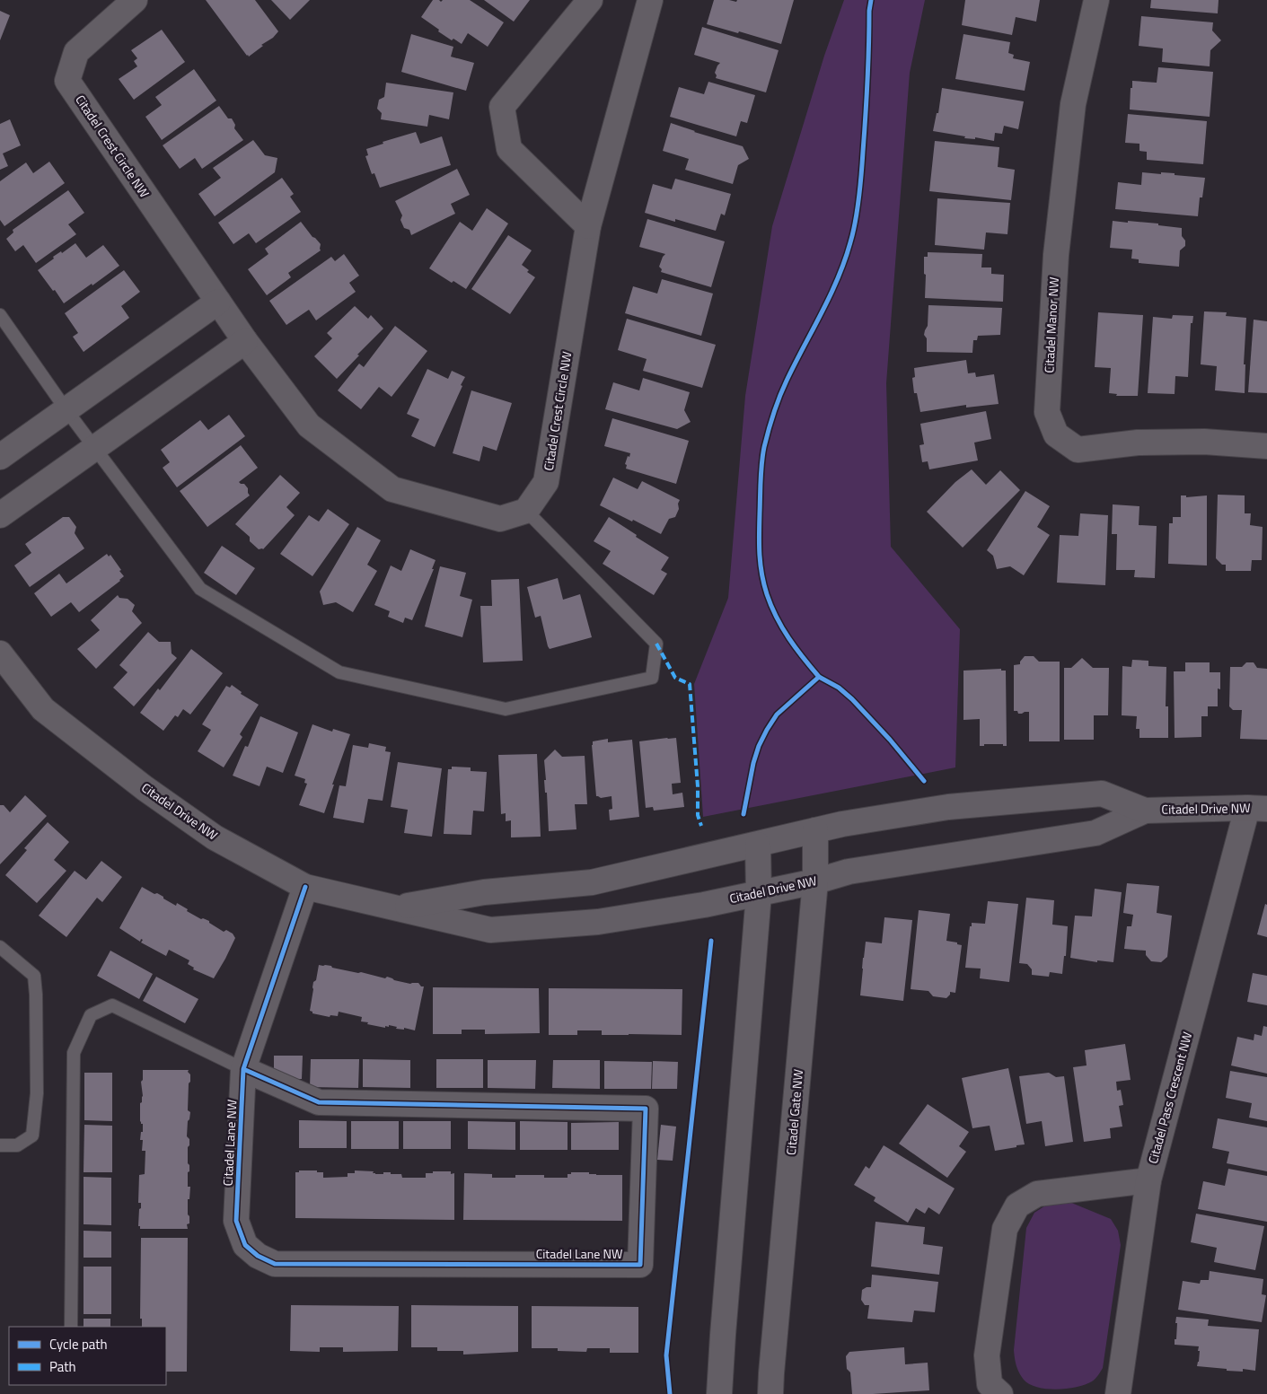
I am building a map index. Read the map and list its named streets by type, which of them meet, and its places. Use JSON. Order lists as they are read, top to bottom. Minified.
{"streets":{"street":["Citadel Crest Circle NW","Citadel Manor NW","Citadel Drive NW","Citadel Pass Crescent NW","Citadel Gate NW","Citadel Lane NW"]},"crossings":[["Citadel Drive NW","Citadel Pass Crescent NW"],["Citadel Drive NW","Citadel Gate NW"],["Citadel Drive NW","Citadel Lane NW"]],"legend":["Cycle path","Path"]}
